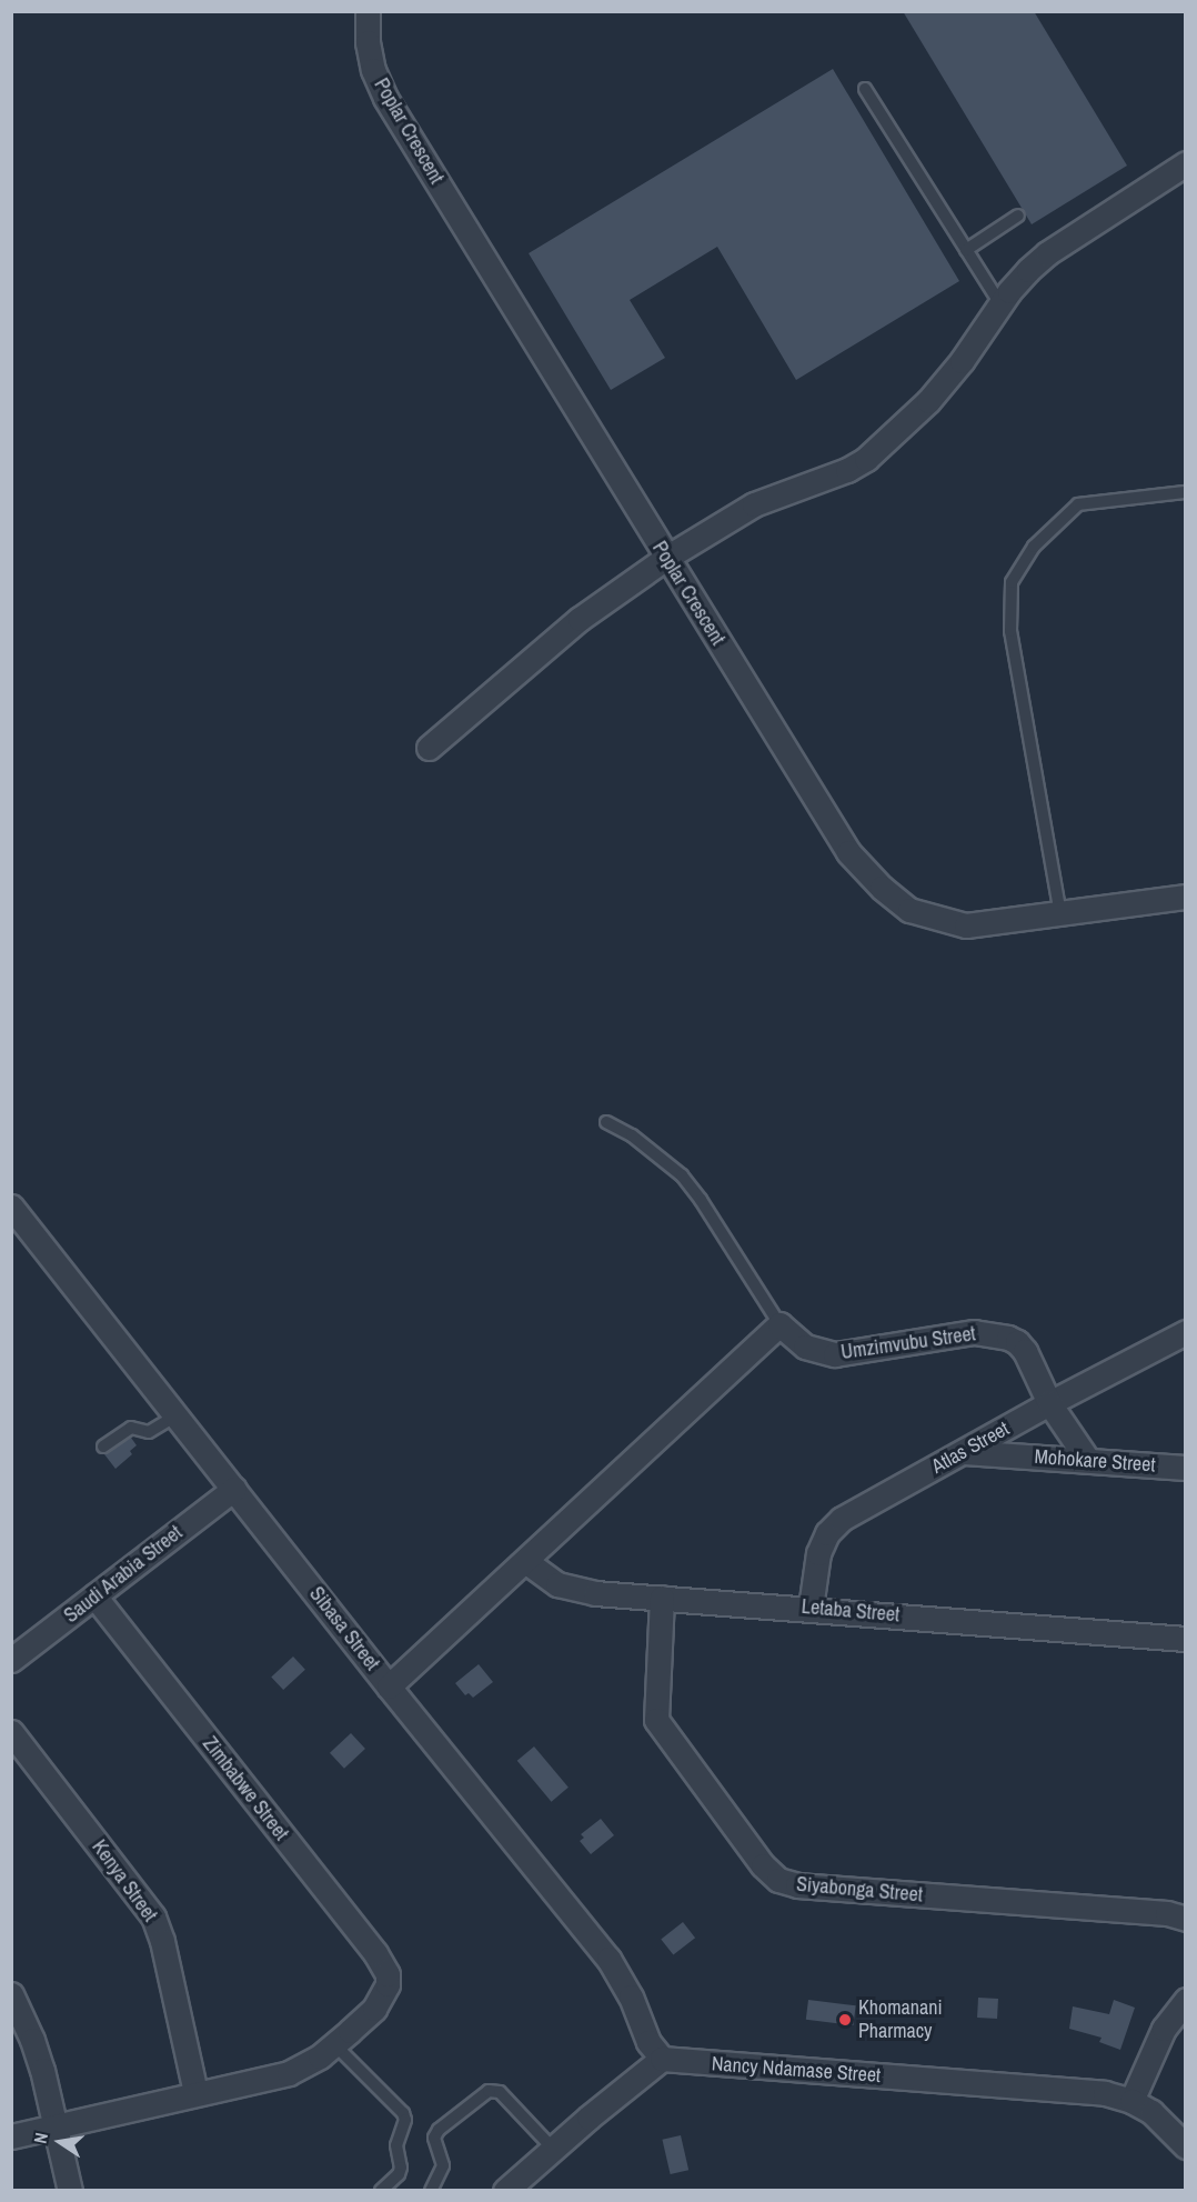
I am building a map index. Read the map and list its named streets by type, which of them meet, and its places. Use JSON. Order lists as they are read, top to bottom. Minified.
{"streets":{"street":["Poplar Crescent","Umzimvubu Street","Atlas Street","Mohokare Street","Saudi Arabia Street","Letaba Street","Sibasa Street","Zimbabwe Street","Kenya Street","Siyabonga Street","Nancy Ndamase Street"]},"crossings":[["Umzimvubu Street","Atlas Street"],["Umzimvubu Street","Mohokare Street"],["Atlas Street","Mohokare Street"],["Atlas Street","Letaba Street"],["Saudi Arabia Street","Sibasa Street"],["Saudi Arabia Street","Zimbabwe Street"],["Letaba Street","Siyabonga Street"],["Sibasa Street","Nancy Ndamase Street"]],"places":["Khomanani Pharmacy"],"north":"left"}
